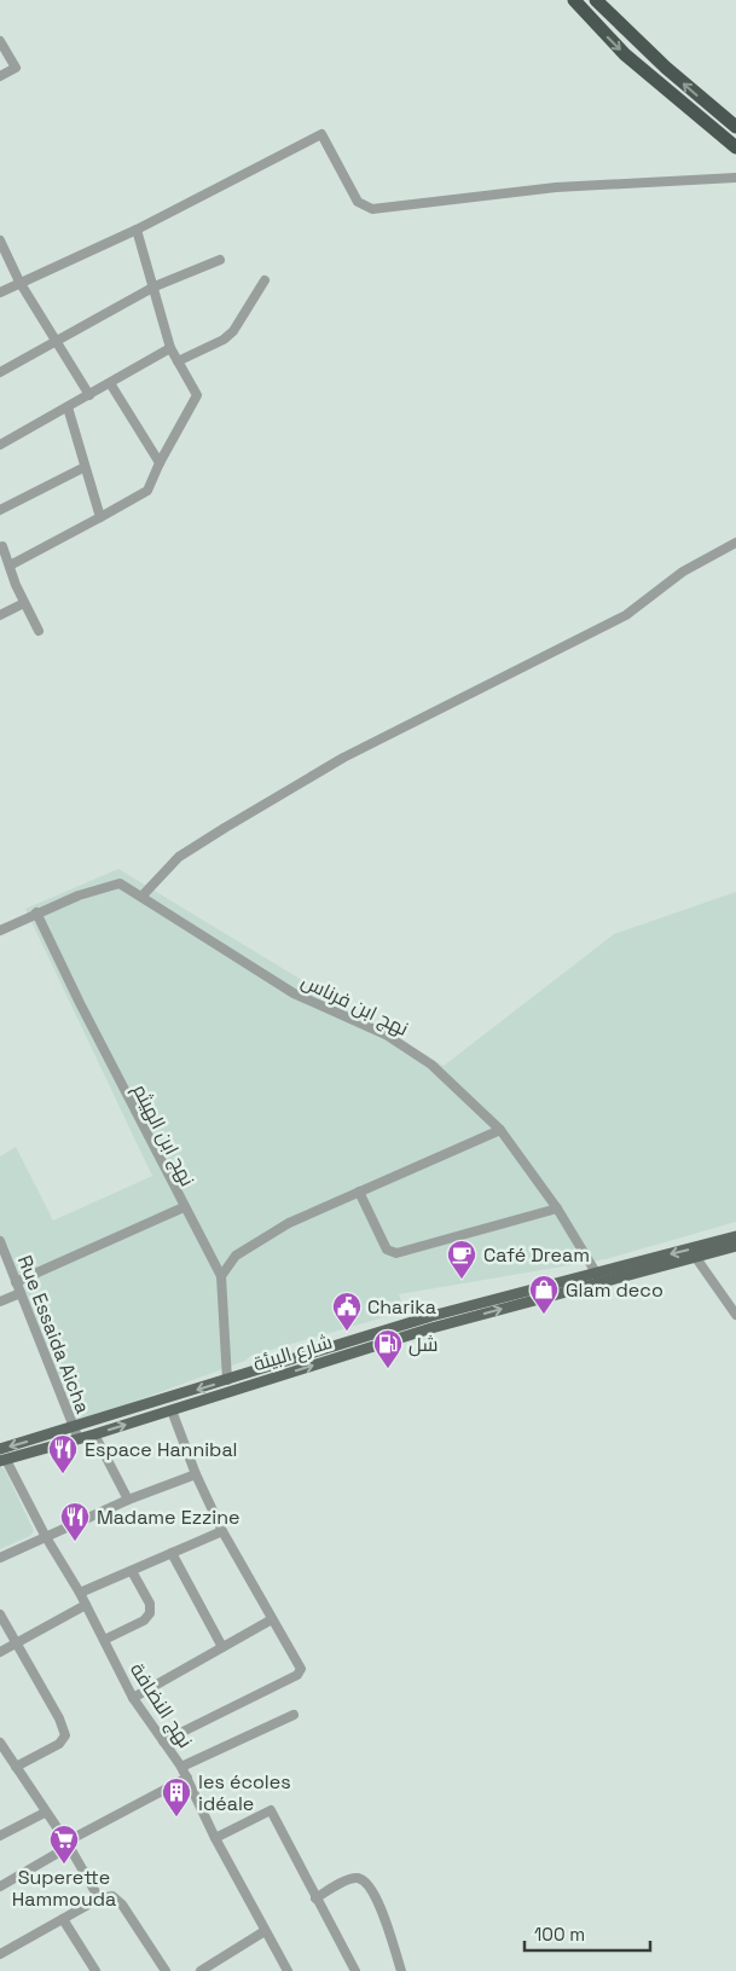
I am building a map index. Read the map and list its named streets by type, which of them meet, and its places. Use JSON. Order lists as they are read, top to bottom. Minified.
{"streets":{"main road":["شارع البيئة"],"street":["نهج ابن فرناس","نهج ابن الهيثم","Rue Essaida Aicha","نهج النضافة"]},"crossings":[["نهج ابن فرناس","نهج ابن الهيثم"],["نهج ابن فرناس","شارع البيئة"],["نهج ابن الهيثم","شارع البيئة"],["Rue Essaida Aicha","شارع البيئة"],["شارع البيئة","نهج النضافة"]],"places":{"cafe":["Café Dream"],"shop":["Glam deco"],"public building":["Charika"],"fuel station":["شل"],"restaurant":["Espace Hannibal","Madame Ezzine"],"building":["les écoles idéale"],"supermarket":["Superette Hammouda"]},"scale_bar":"100 m"}
